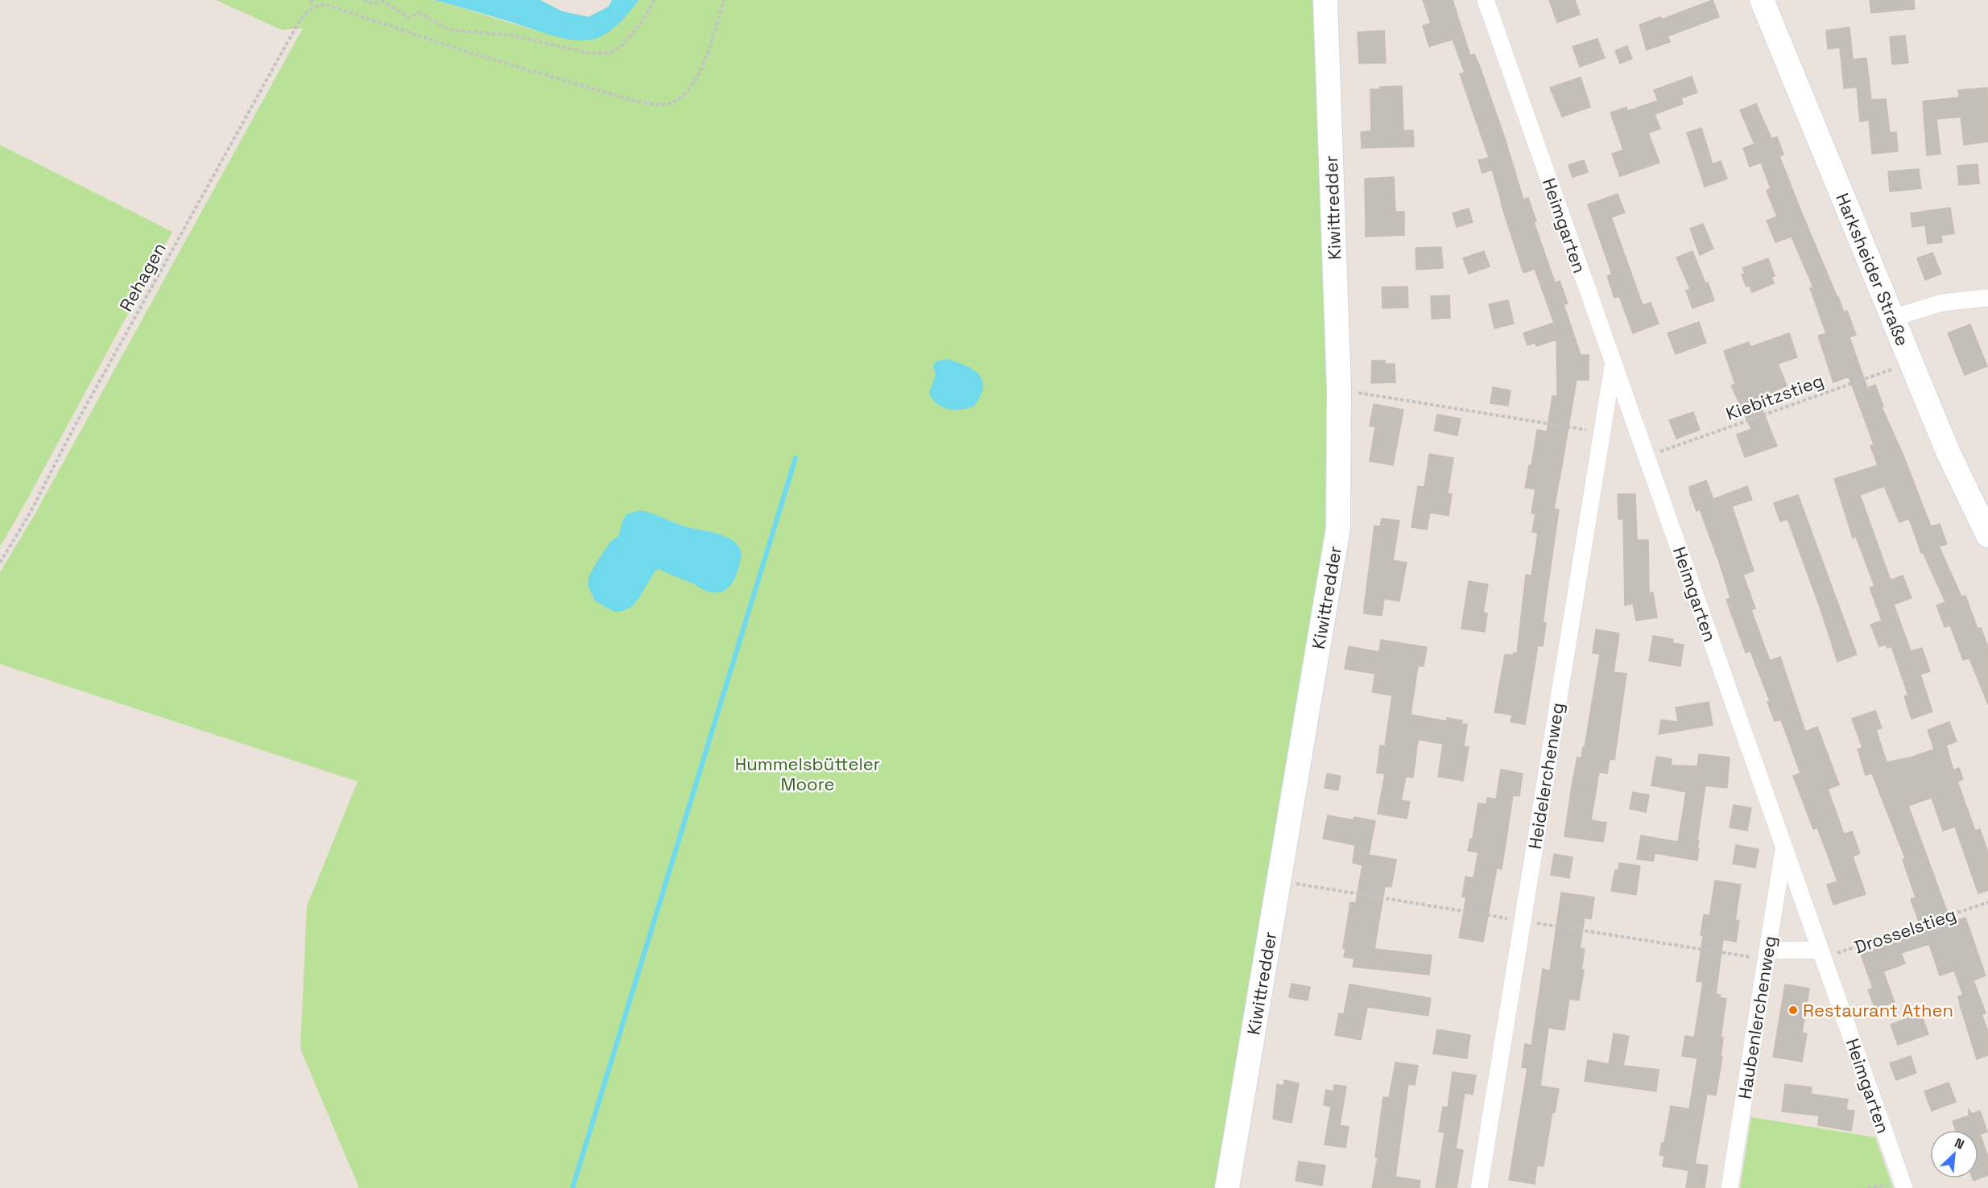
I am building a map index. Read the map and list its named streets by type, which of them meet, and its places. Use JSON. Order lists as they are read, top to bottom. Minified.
{"streets":{"street":["Kiwittredder","Heimgarten","Harksheider Straße","Heidelerchenweg","Haubenlerchenweg"],"path":["Rehagen","Kiebitzstieg","Drosselstieg"]},"crossings":[["Heimgarten","Kiebitzstieg"],["Heimgarten","Heidelerchenweg"],["Heimgarten","Drosselstieg"],["Heimgarten","Haubenlerchenweg"],["Harksheider Straße","Kiebitzstieg"]],"parks":["Hummelsbütteler Moore"],"places":["Restaurant Athen"],"north":"top right"}
